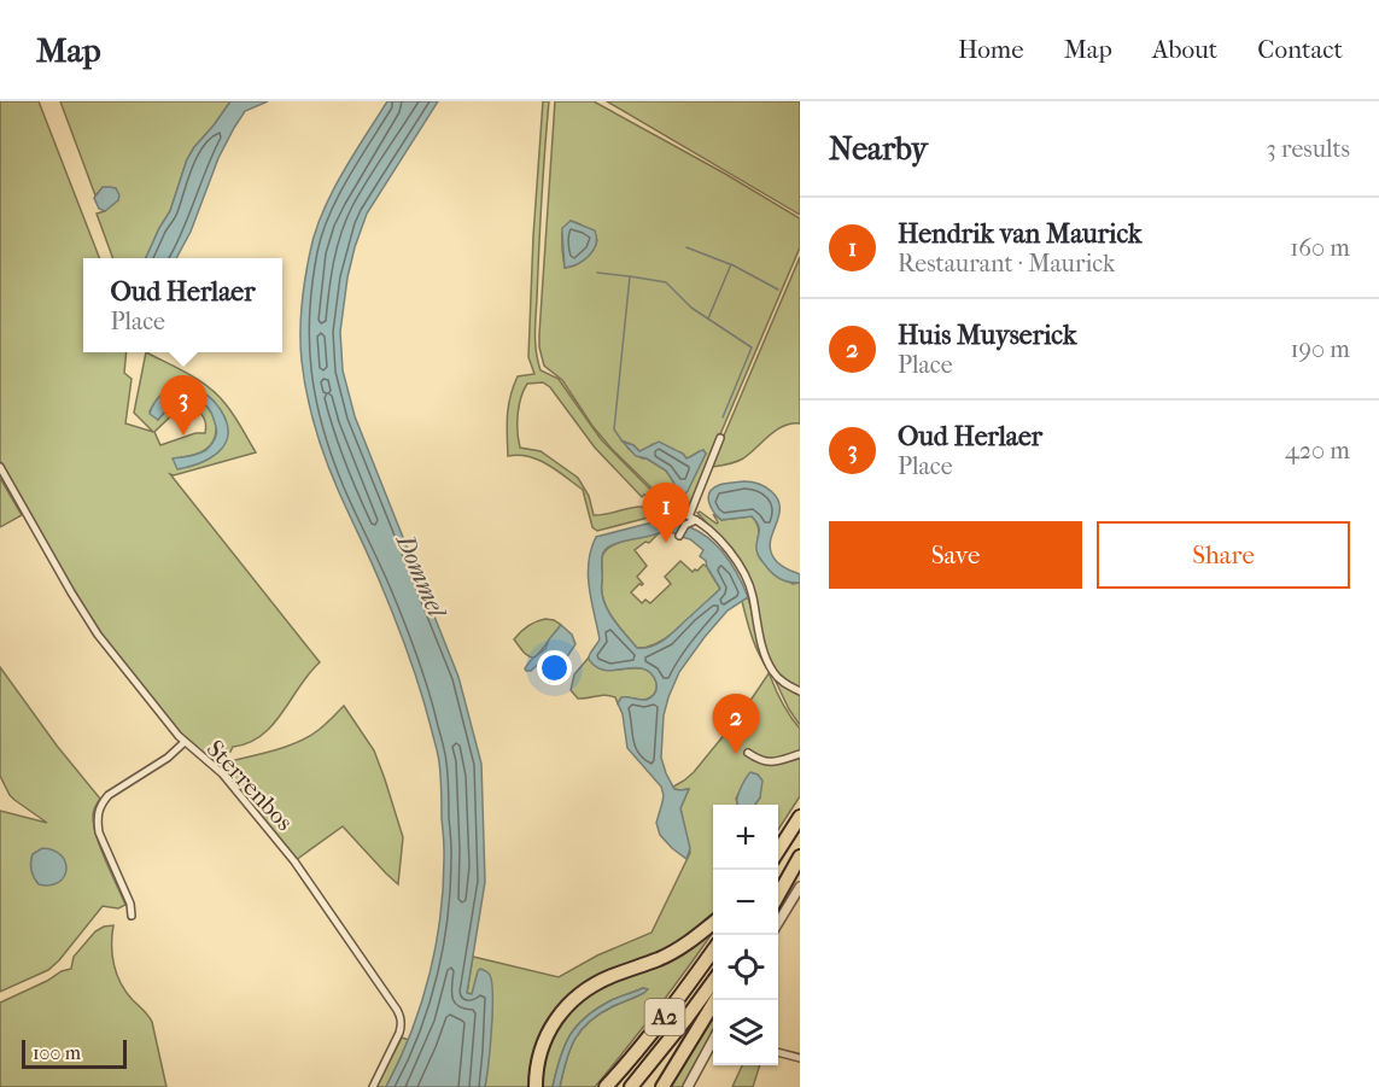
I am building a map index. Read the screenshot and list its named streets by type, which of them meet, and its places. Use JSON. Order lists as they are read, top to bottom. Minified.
{"streets":{"highway":["A2"],"street":["Sterrenbos"]},"water":["Dommel"],"scale_bar":"100 m","page":{"header":"Map","nav":["Home","Map","About","Contact"],"heading":["Nearby","3 results"],"list":[{"mark":"1","name":"Hendrik van Maurick","note":"Restaurant · Maurick","value":"160 m"},{"mark":"2","name":"Huis Muyserick","note":"Place","value":"190 m"},{"mark":"3","name":"Oud Herlaer","note":"Place","value":"420 m"}],"popup":["Oud Herlaer","Place"],"pins":["3","1","2"],"buttons":["Save","Share"],"map_buttons":["+","−"],"scale":"100 m"}}
